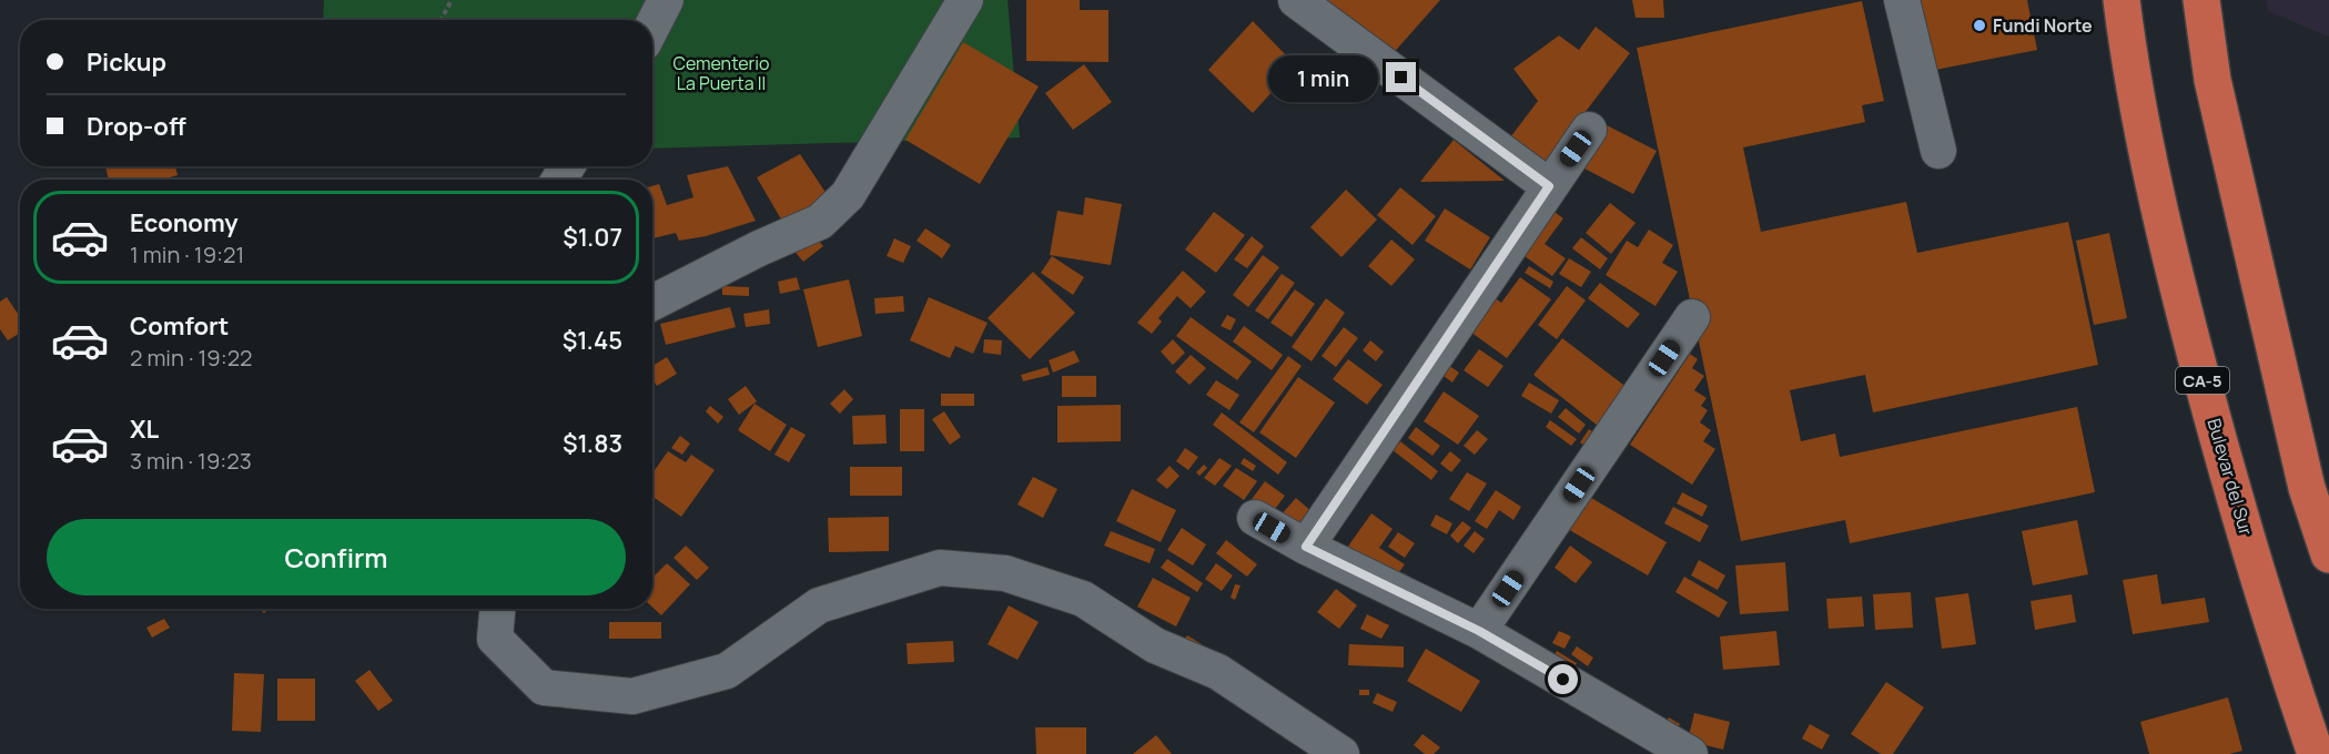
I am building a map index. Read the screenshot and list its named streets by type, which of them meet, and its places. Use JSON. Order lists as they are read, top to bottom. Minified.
{"streets":{"highway":["CA-5","Bulevar del Sur"]},"parks":["Cementerio La Puerta II"],"places":["Fundi Norte"],"page":{"banner":["Pickup","Drop-off"],"bubble":"1 min","list":[{"name":"Economy","note":"1 min · 19:21","value":"$1.07"},{"name":"Comfort","note":"2 min · 19:22","value":"$1.45"},{"name":"XL","note":"3 min · 19:23","value":"$1.83"}],"buttons":"Confirm"}}
